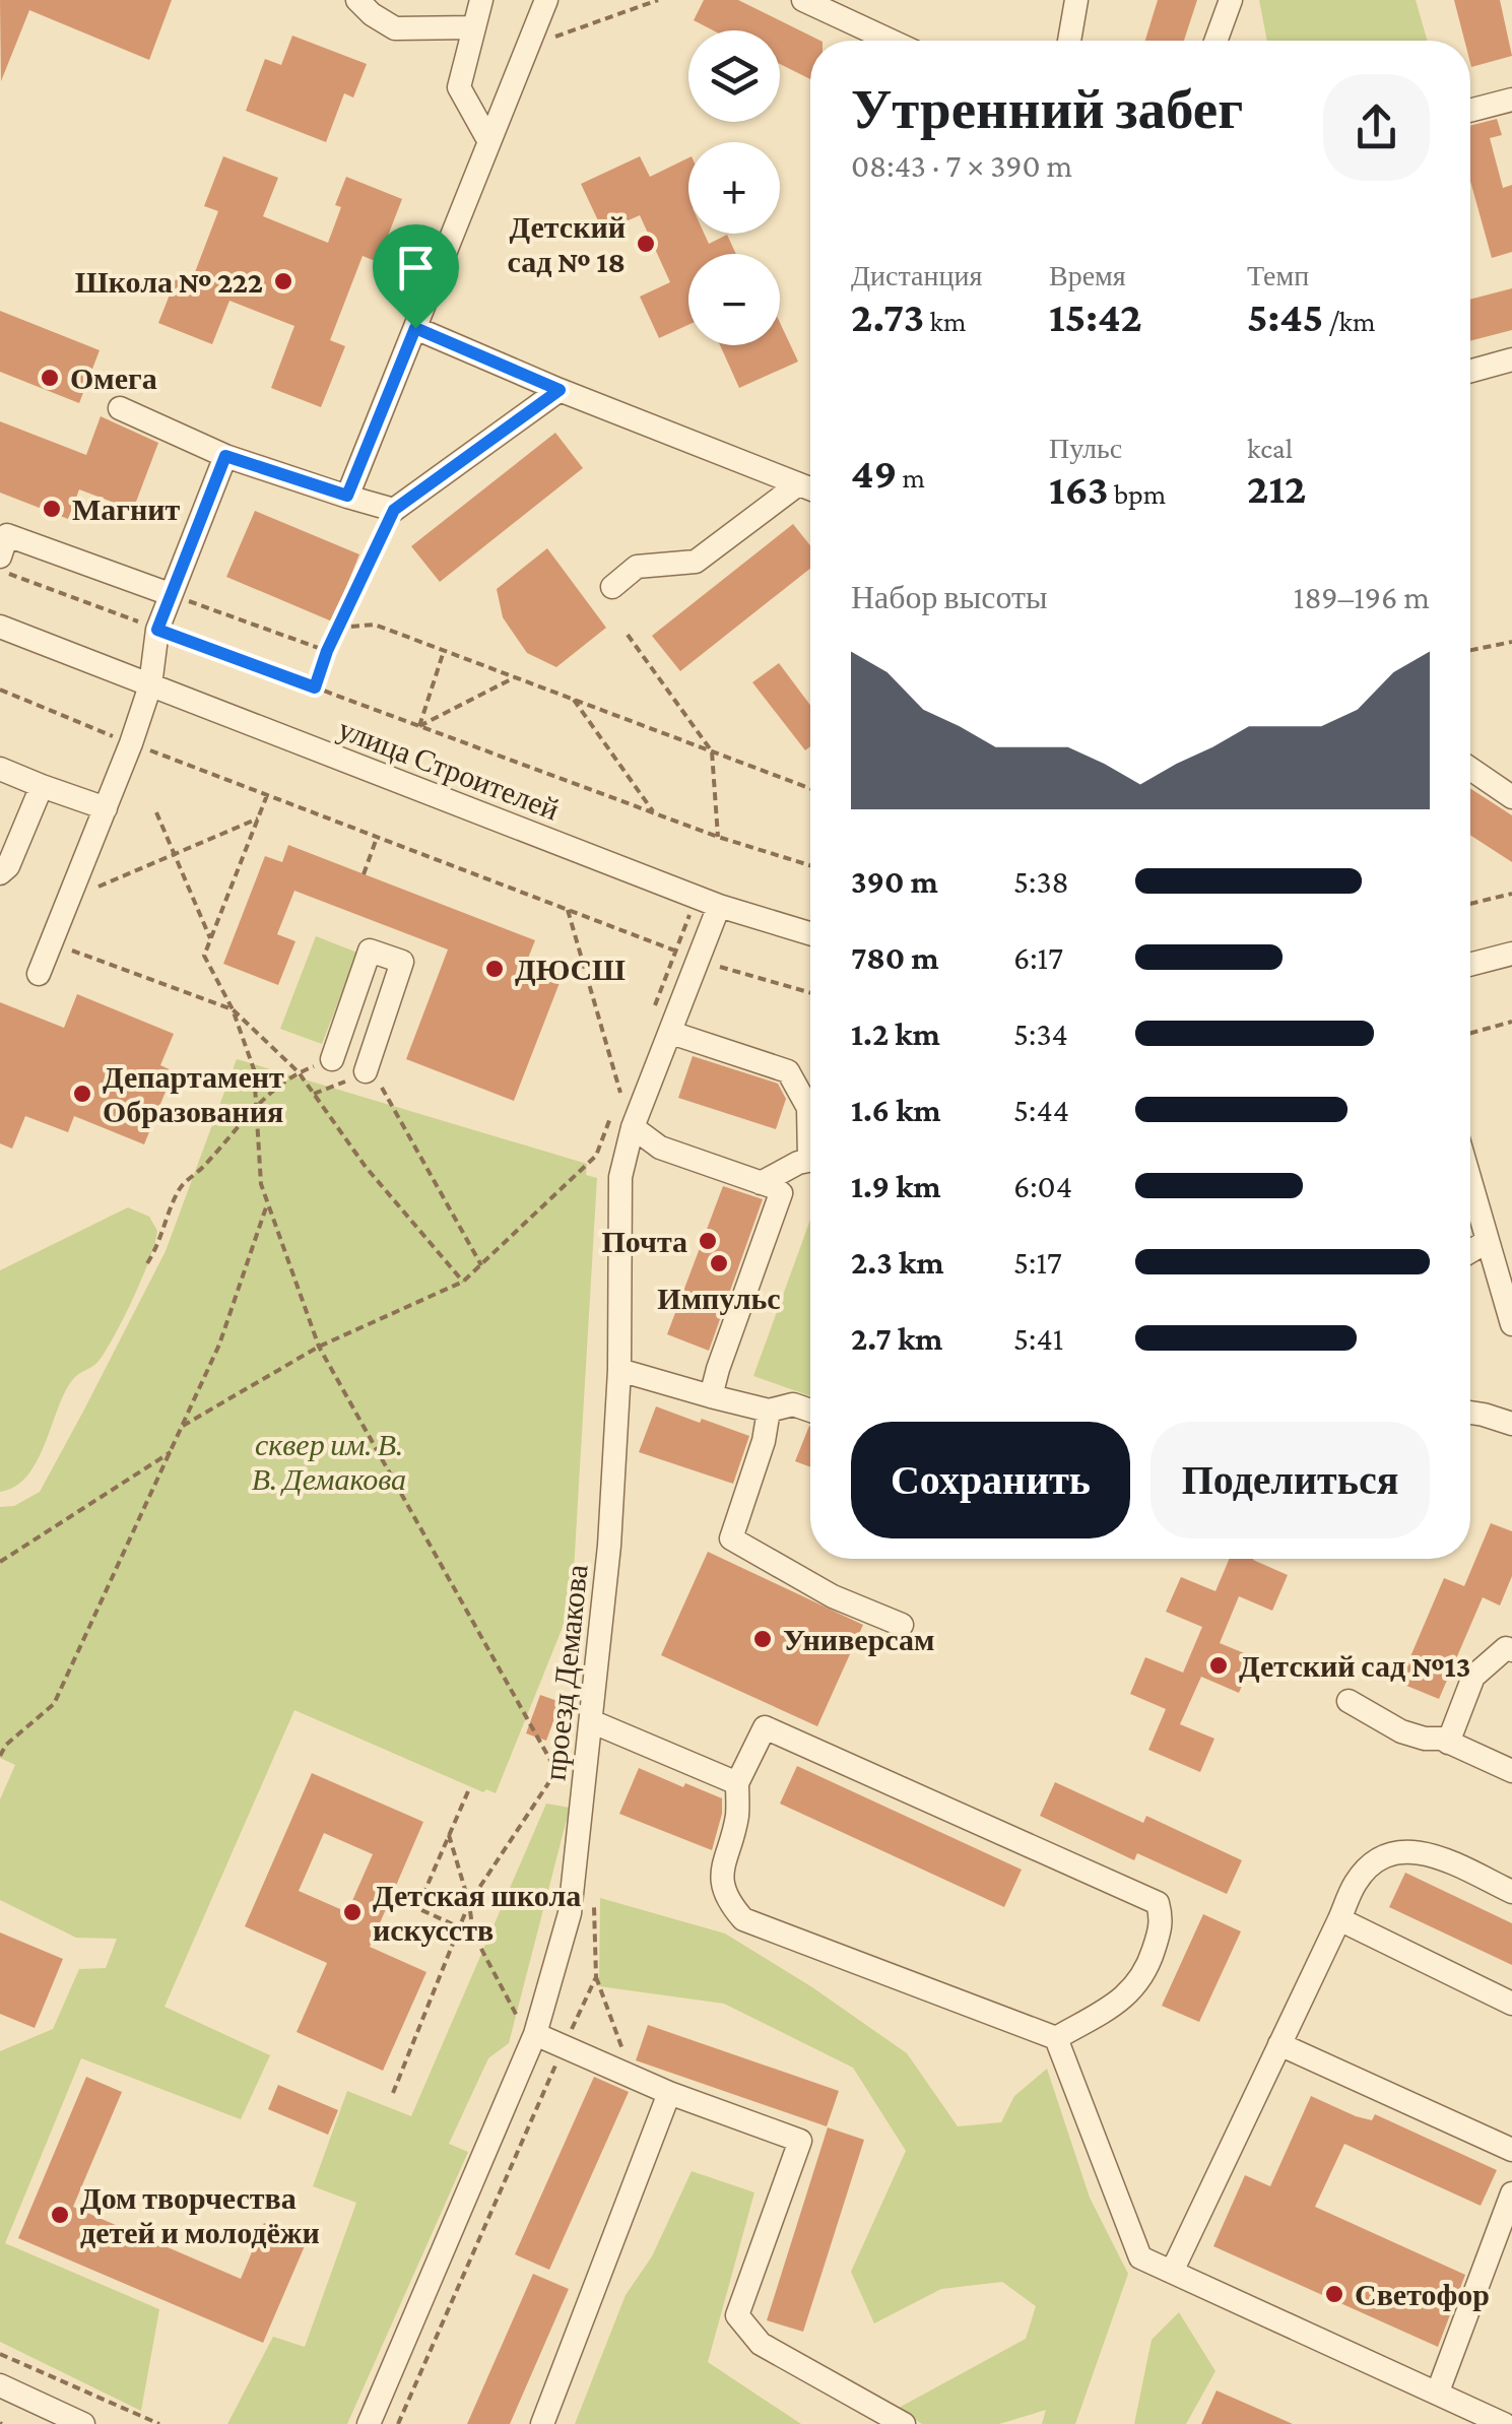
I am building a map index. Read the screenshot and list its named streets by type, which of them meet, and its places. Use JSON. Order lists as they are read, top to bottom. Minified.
{"streets":{"street":["улица Строителей","проезд Демакова"]},"crossings":[["улица Строителей","проезд Демакова"]],"parks":["сквер им. В. В. Демакова"],"places":["Детский сад № 18","Школа № 222","Омега","Магнит","ДЮСШ","Департамент Образования","Почта","Импульс","Универсам","Детский сад №13","Детская школа искусств","Дом творчества детей и молодёжи","Светофор"],"page":{"map_buttons":["+","−"],"heading":["Утренний забег","08:43 · 7 × 390 m"],"stats":[["Дистанция","2.73 km"],["Время","15:42"],["Темп","5:45 /km"],["49 m"],["Пульс","163 bpm"],["kcal","212"]],"chart":["Набор высоты","189–196 m"],"list":[{"name":"390 m","note":"5:38"},{"name":"780 m","note":"6:17"},{"name":"1.2 km","note":"5:34"},{"name":"1.6 km","note":"5:44"},{"name":"1.9 km","note":"6:04"},{"name":"2.3 km","note":"5:17"},{"name":"2.7 km","note":"5:41"}],"buttons":["Сохранить","Поделиться"]}}
